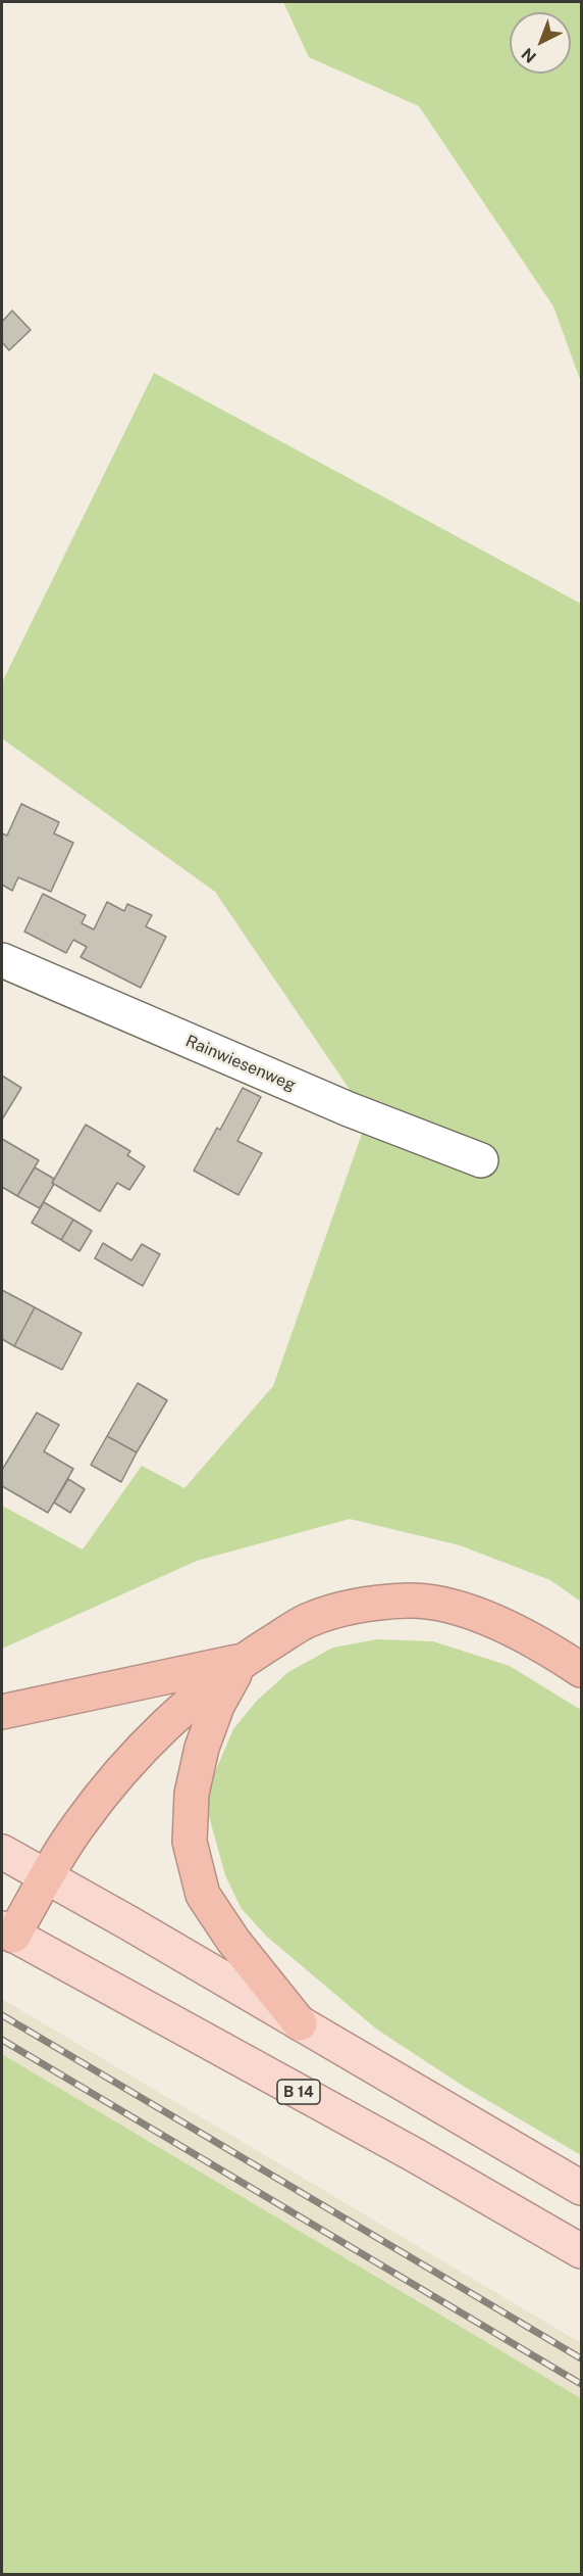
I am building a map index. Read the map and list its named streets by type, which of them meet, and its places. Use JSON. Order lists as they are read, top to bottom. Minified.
{"streets":{"main road":["B 14"],"street":["Rainwiesenweg"]},"north":"bottom left"}
